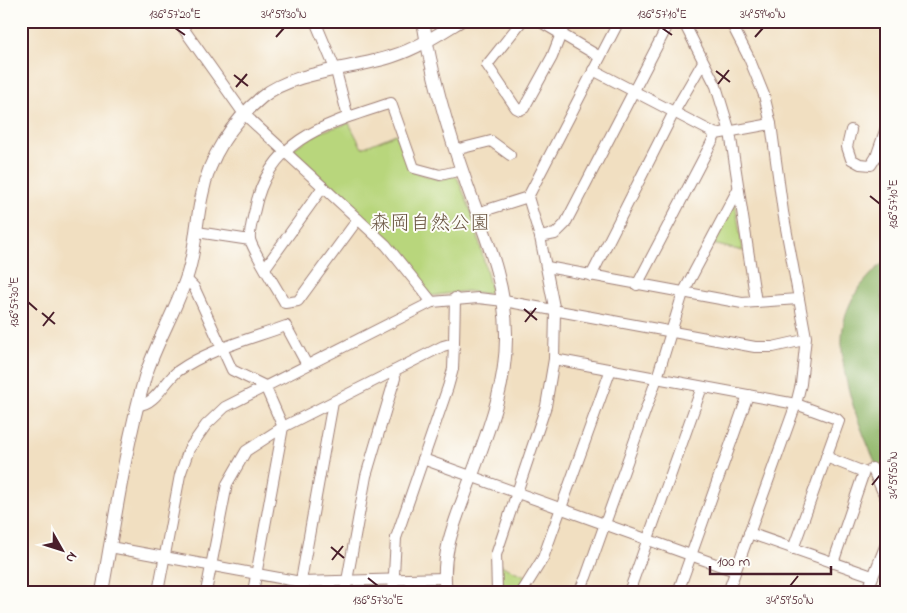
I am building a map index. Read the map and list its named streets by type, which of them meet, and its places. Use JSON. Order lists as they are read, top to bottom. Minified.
{"parks":["森岡自然公園"],"scale_bar":"100 m","north":"bottom right","coordinates":["136°57'20\"E","34°59'30\"N","136°57'10\"E","34°59'40\"N","136°57'30\"E","34°59'50\"N"]}
